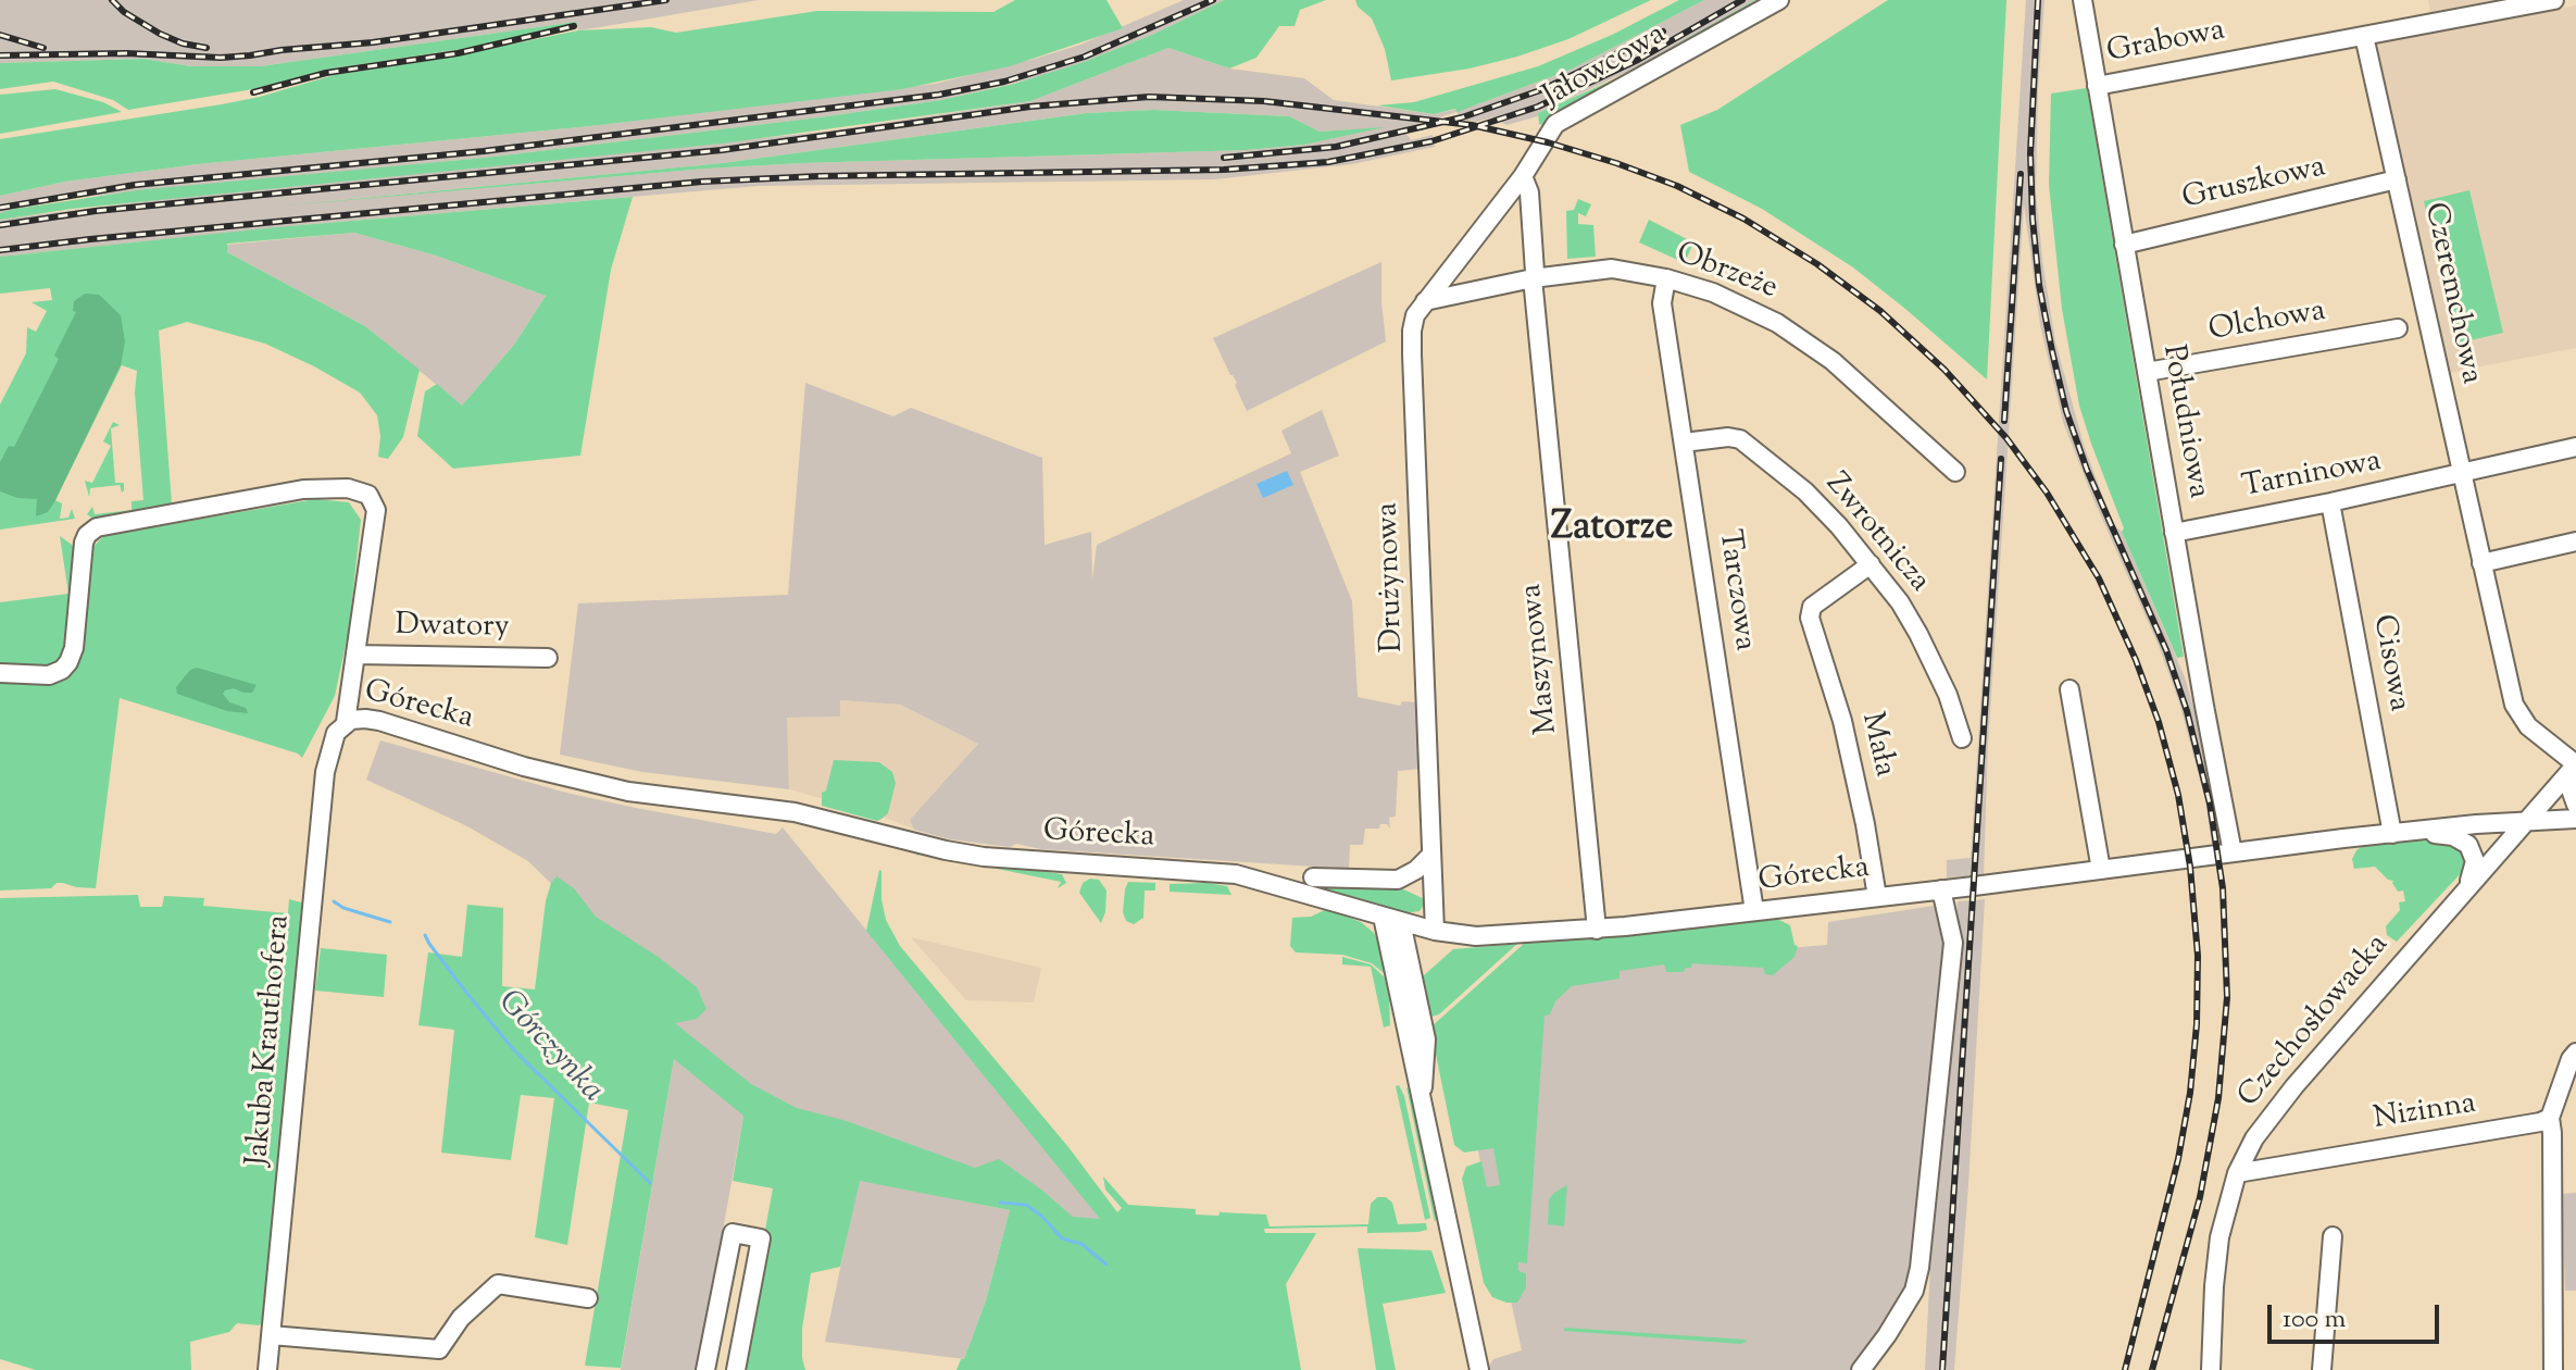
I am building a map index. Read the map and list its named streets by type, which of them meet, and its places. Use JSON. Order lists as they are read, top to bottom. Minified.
{"streets":{"street":["Grabowa","Jałowcowa","Gruszkowa","Obrzeże","Czeremchowa","Olchowa","Południowa","Tarninowa","Zwrotnicza","Drużynowa","Tarczowa","Dwatory","Maszynowa","Cisowa","Górecka","Mała","Czechosłowacka","Jakuba Krauthofera","Nizinna"]},"crossings":[["Grabowa","Czeremchowa"],["Grabowa","Południowa"],["Jałowcowa","Obrzeże"],["Jałowcowa","Drużynowa"],["Gruszkowa","Czeremchowa"],["Gruszkowa","Południowa"],["Obrzeże","Drużynowa"],["Obrzeże","Tarczowa"],["Obrzeże","Maszynowa"],["Czeremchowa","Tarninowa"],["Czeremchowa","Czechosłowacka"],["Olchowa","Południowa"],["Południowa","Tarninowa"],["Południowa","Górecka"],["Tarninowa","Cisowa"],["Zwrotnicza","Tarczowa"],["Zwrotnicza","Mała"],["Drużynowa","Górecka"],["Tarczowa","Górecka"],["Dwatory","Górecka"],["Maszynowa","Górecka"],["Cisowa","Górecka"],["Górecka","Mała"],["Górecka","Czechosłowacka"],["Górecka","Jakuba Krauthofera"],["Czechosłowacka","Nizinna"]],"districts":["Zatorze"],"water":["Górczynka"],"scale_bar":"100 m"}
